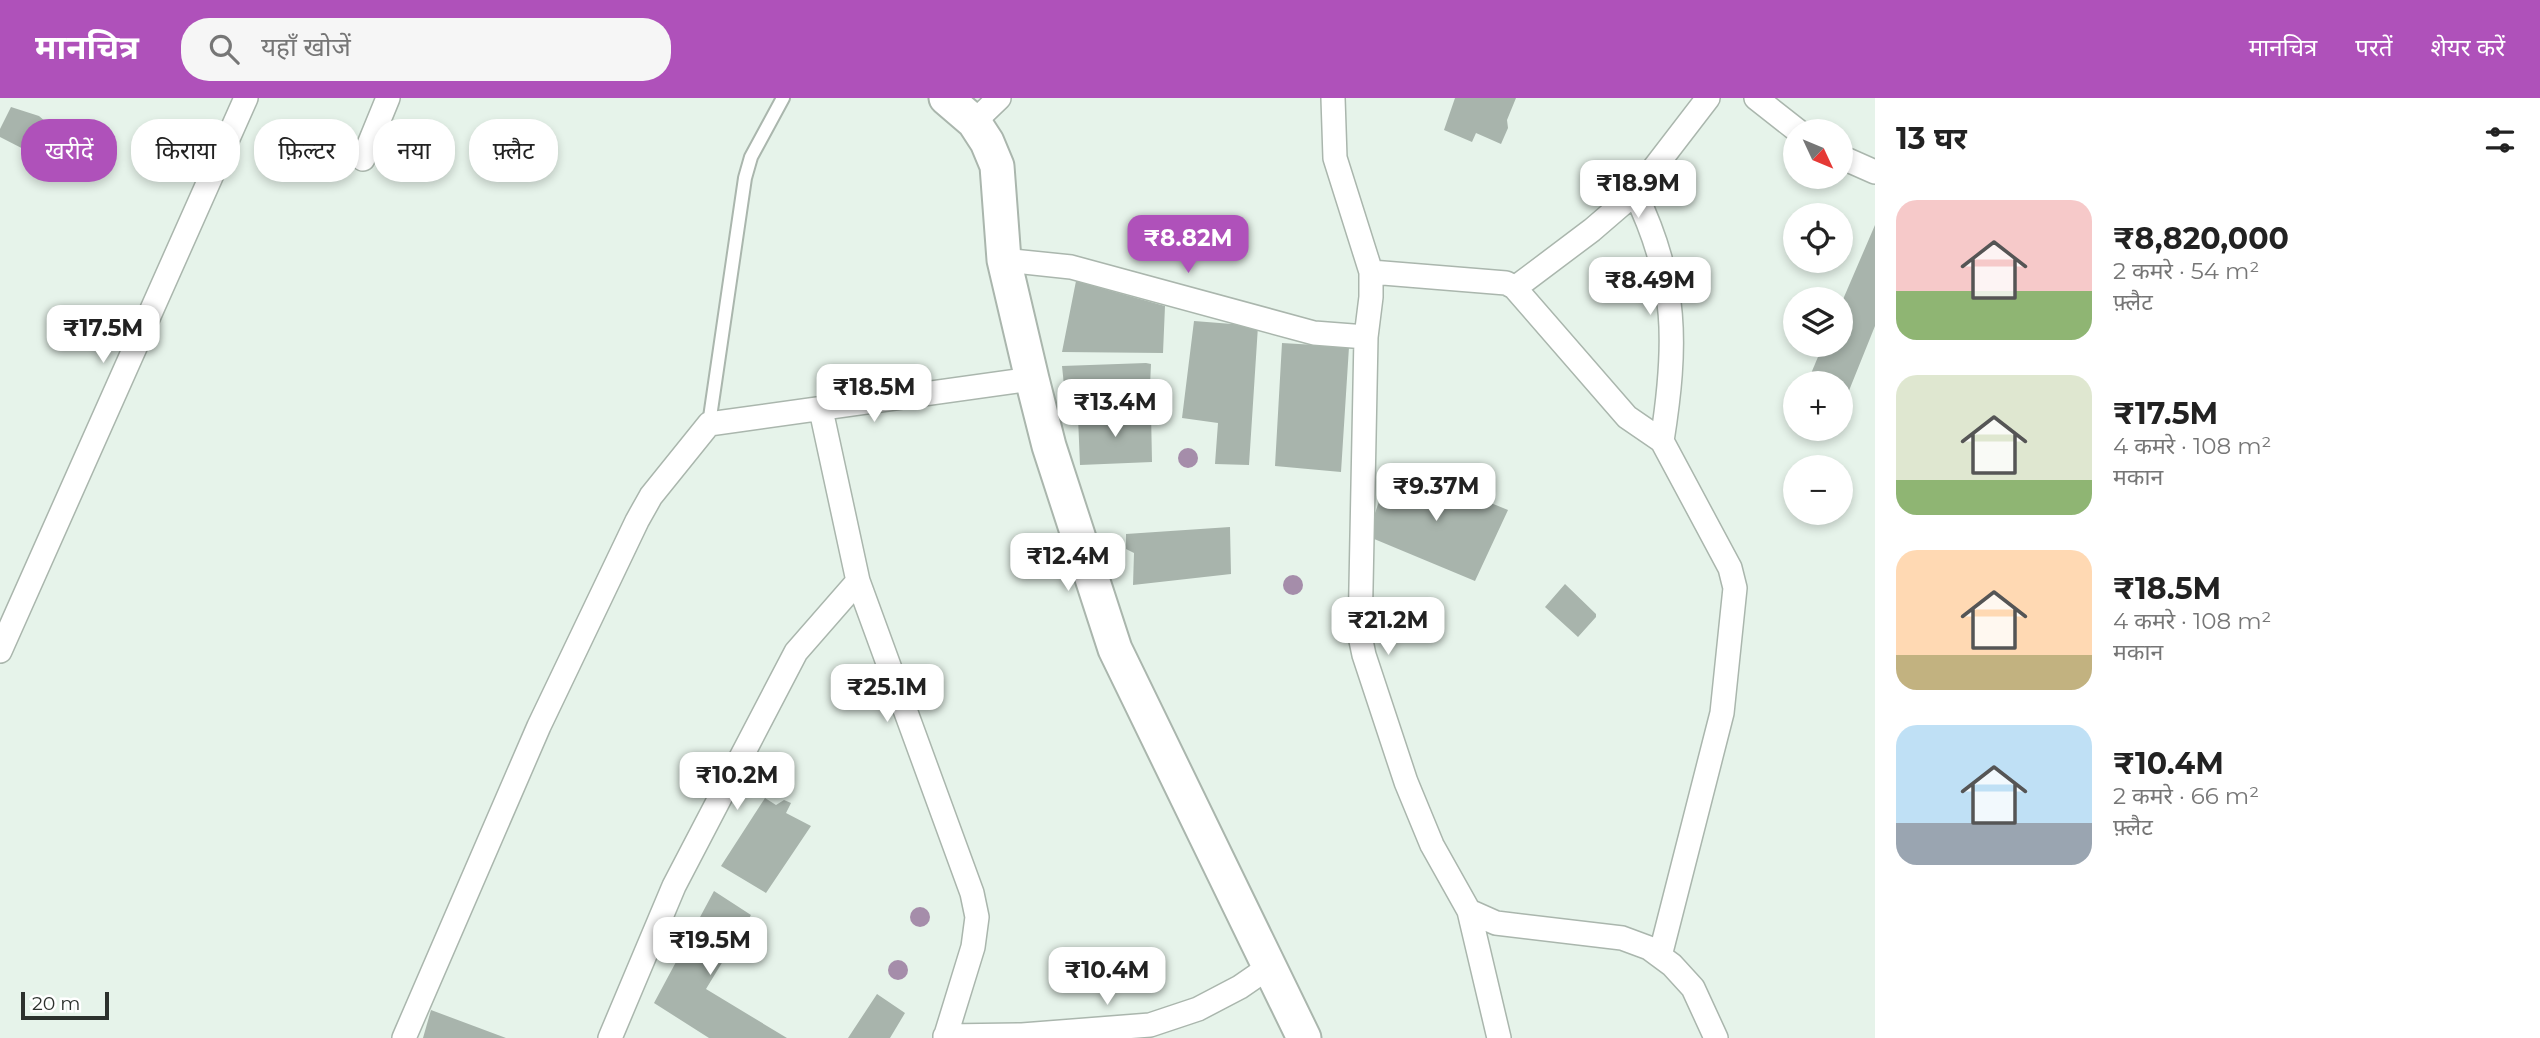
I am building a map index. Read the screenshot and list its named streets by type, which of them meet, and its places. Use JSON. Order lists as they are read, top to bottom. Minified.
{"scale_bar":"20 m","north":"bottom right","page":{"header":"मानचित्र","search":"यहाँ खोजें","nav":["मानचित्र","परतें","शेयर करें"],"heading":"13 घर","map_buttons":["+","−"],"chip":["खरीदें","किराया","फ़िल्टर","नया","फ़्लैट"],"price":["₹18.9M","₹8.82M","₹8.49M","₹17.5M","₹18.5M","₹13.4M","₹9.37M","₹12.4M","₹21.2M","₹25.1M","₹10.2M","₹19.5M","₹10.4M"],"list":[{"name":"₹8,820,000","note":"2 कमरे · 54 m² · फ़्लैट"},{"name":"₹17.5M","note":"4 कमरे · 108 m² · मकान"},{"name":"₹18.5M","note":"4 कमरे · 108 m² · मकान"},{"name":"₹10.4M","note":"2 कमरे · 66 m² · फ़्लैट"}],"scale":"20 m"}}
